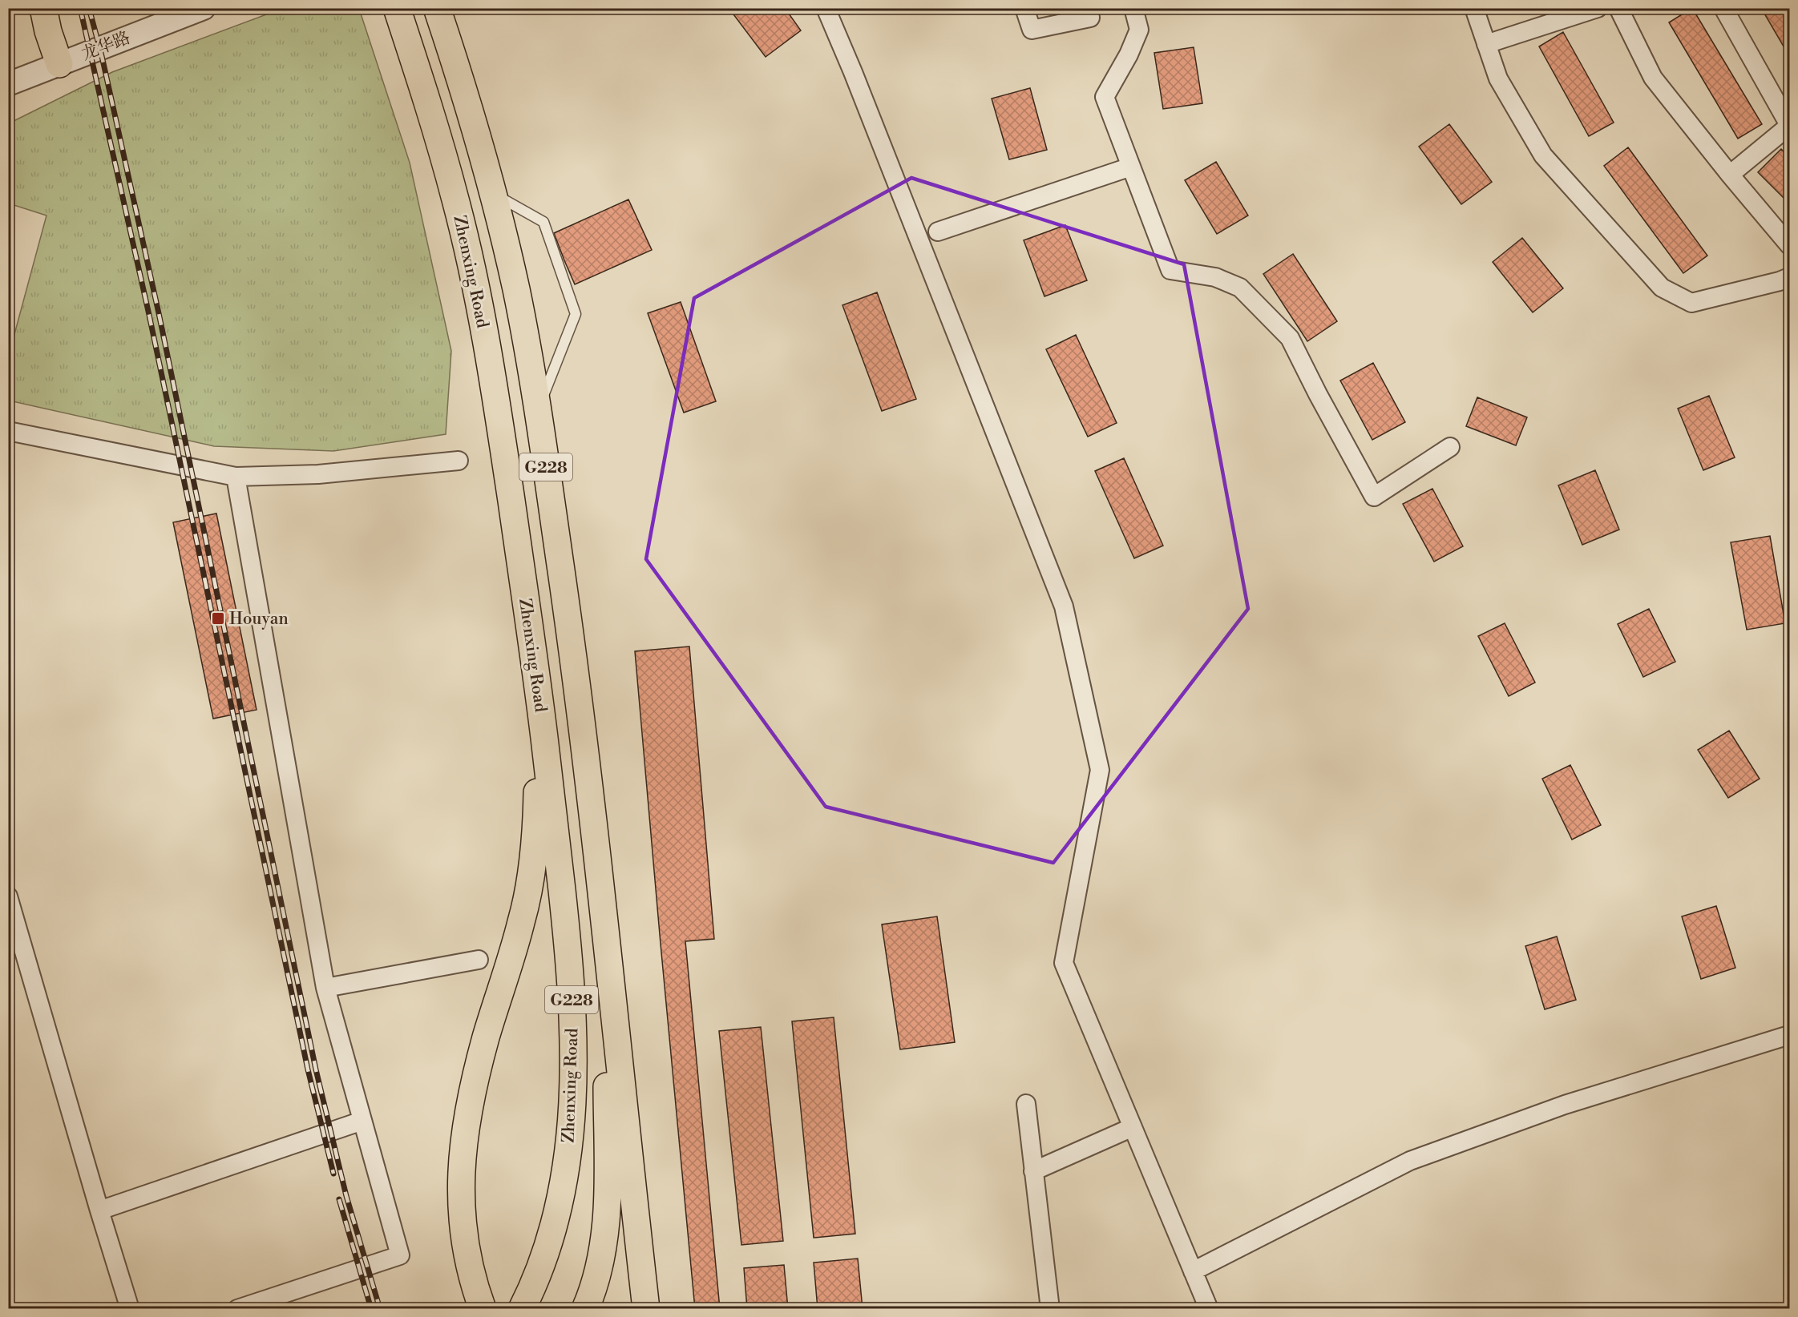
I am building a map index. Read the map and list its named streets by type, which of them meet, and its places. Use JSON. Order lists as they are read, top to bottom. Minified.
{"streets":{"highway":["Zhenxing Road","G228"],"street":["龙华路"]},"places":{"transit":["Houyan"]}}
